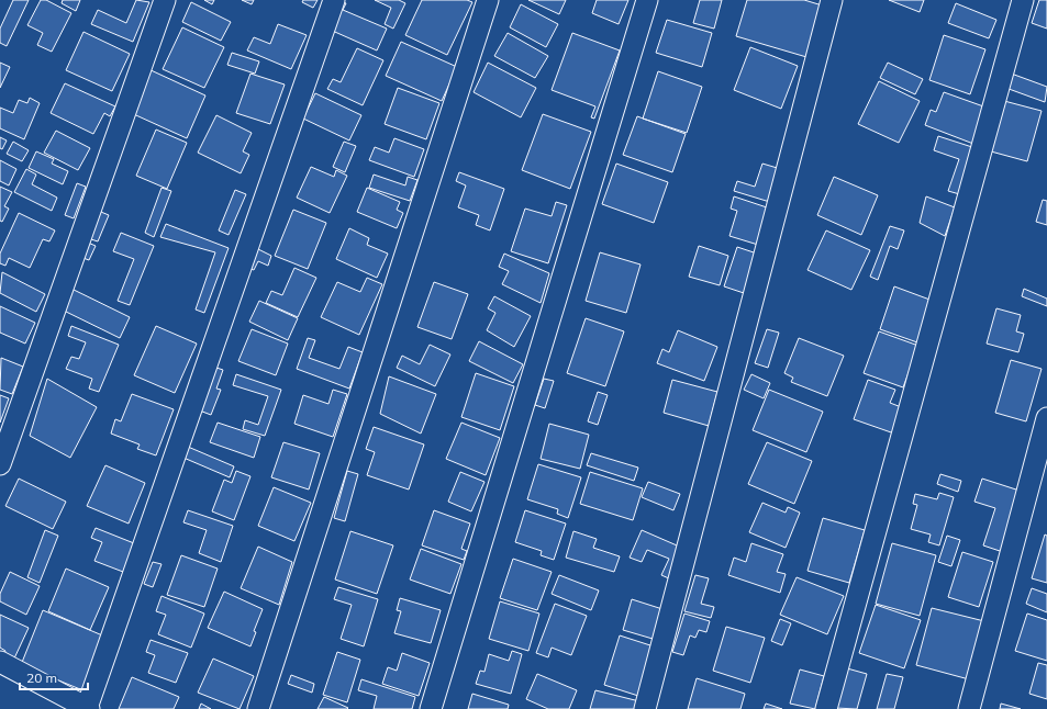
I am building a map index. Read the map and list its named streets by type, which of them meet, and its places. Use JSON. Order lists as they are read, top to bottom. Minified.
{"scale_bar":"20 m"}
